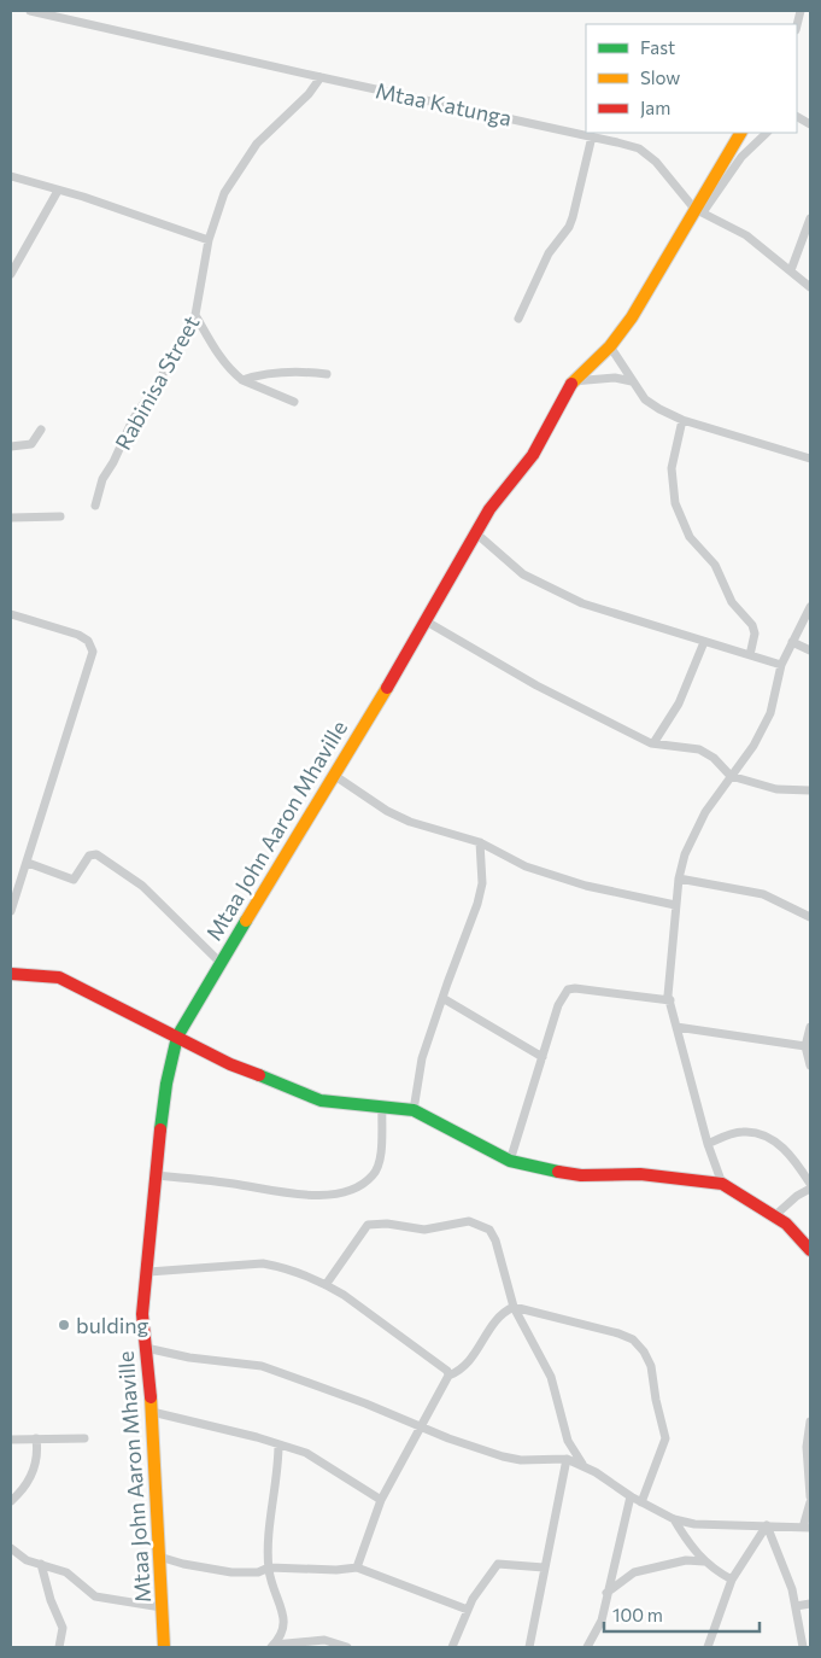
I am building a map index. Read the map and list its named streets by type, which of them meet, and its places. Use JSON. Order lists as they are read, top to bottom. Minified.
{"streets":{"street":["Mtaa Katunga","Rabinisa Street","Mtaa John Aaron Mhaville"]},"crossings":[["Mtaa Katunga","Rabinisa Street"],["Mtaa Katunga","Mtaa John Aaron Mhaville"]],"places":["bulding"],"legend":["Fast","Slow","Jam"],"scale_bar":"100 m"}
